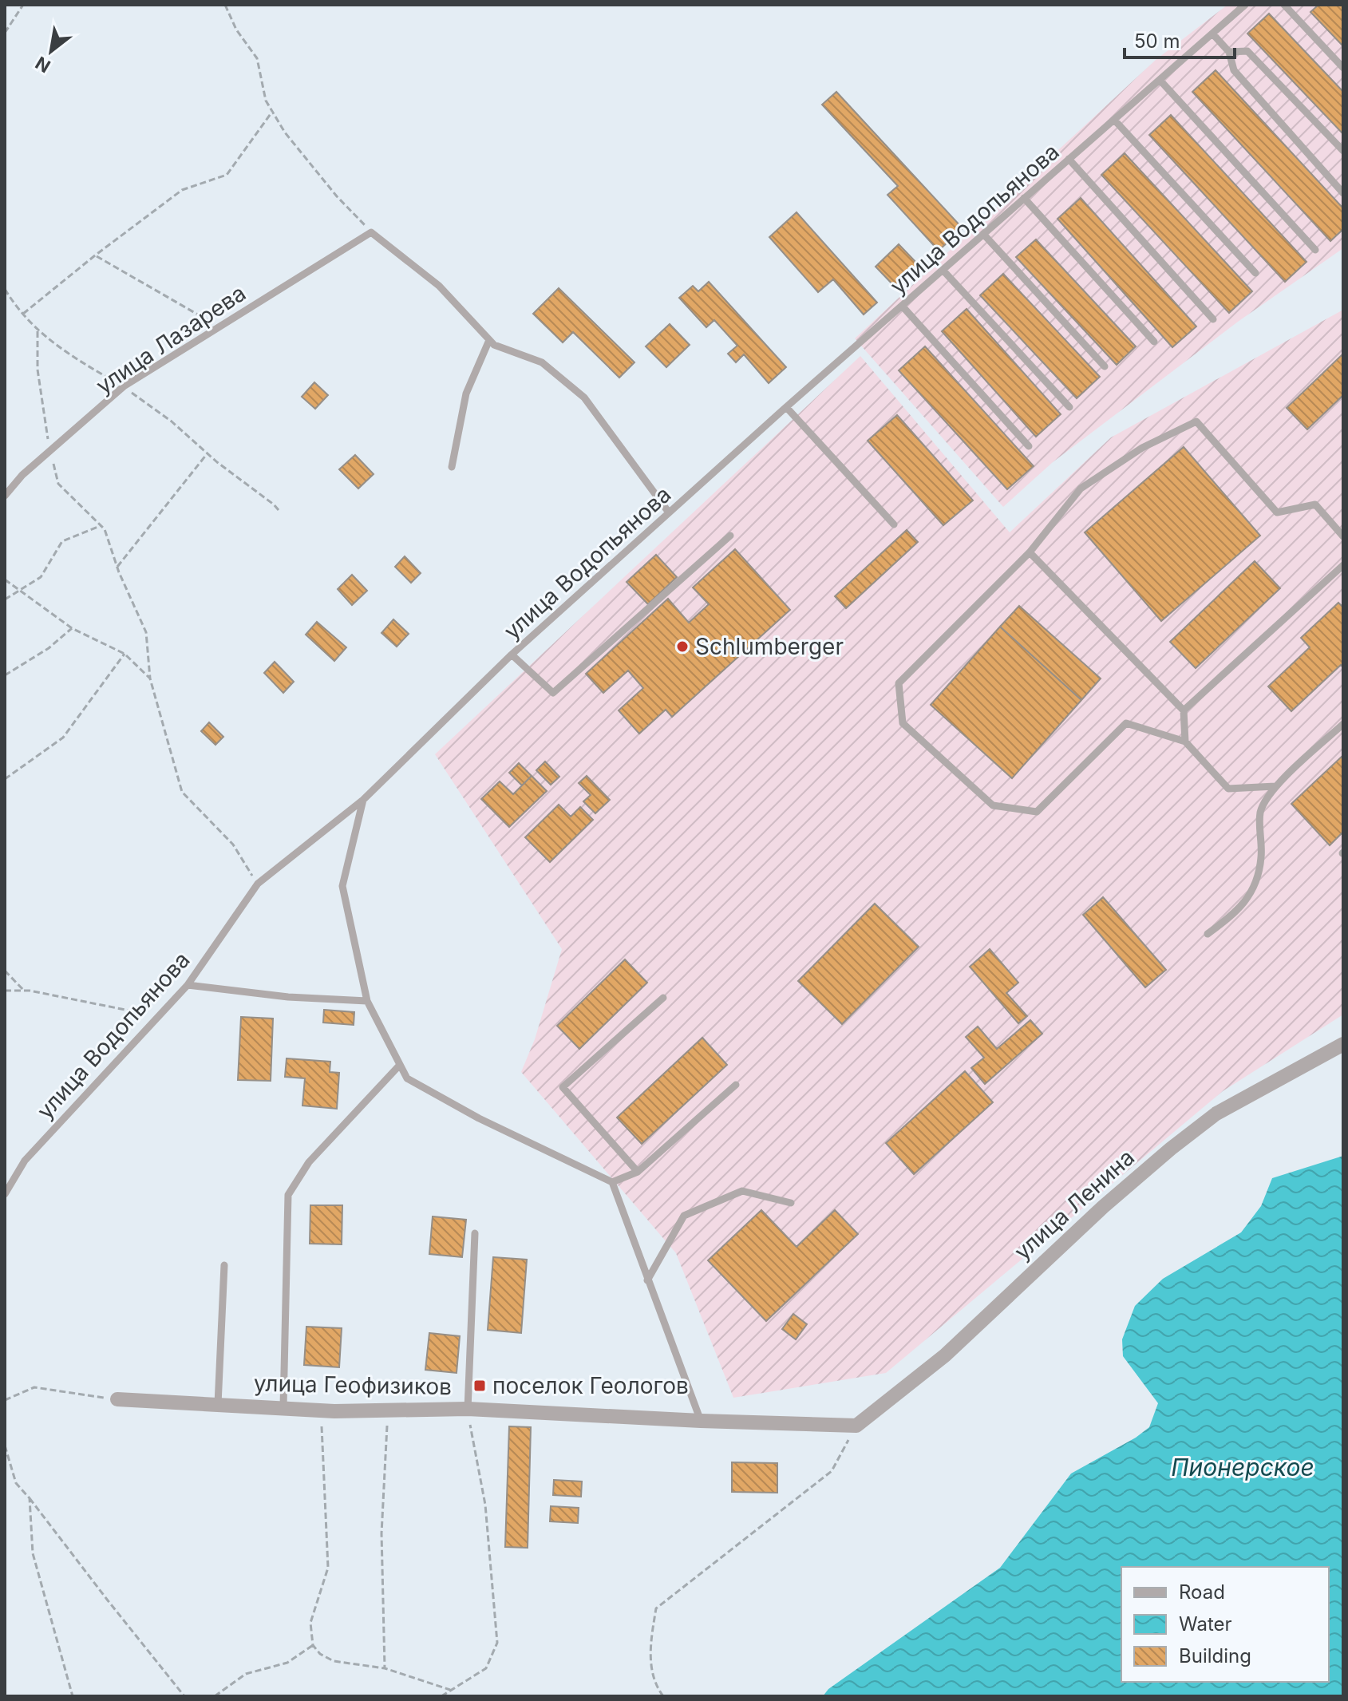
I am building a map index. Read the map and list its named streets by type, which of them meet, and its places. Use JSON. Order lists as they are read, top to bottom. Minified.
{"streets":{"street":["улица Ленина","улица Геофизиков"],"lane":["улица Водопьянова","улица Лазарева"]},"crossings":[["улица Ленина","улица Геофизиков"]],"water":["Пионерское"],"places":{"other":["Schlumberger"],"transit":["поселок Геологов"]},"legend":["Road","Water","Building"],"scale_bar":"50 m","north":"bottom left"}
